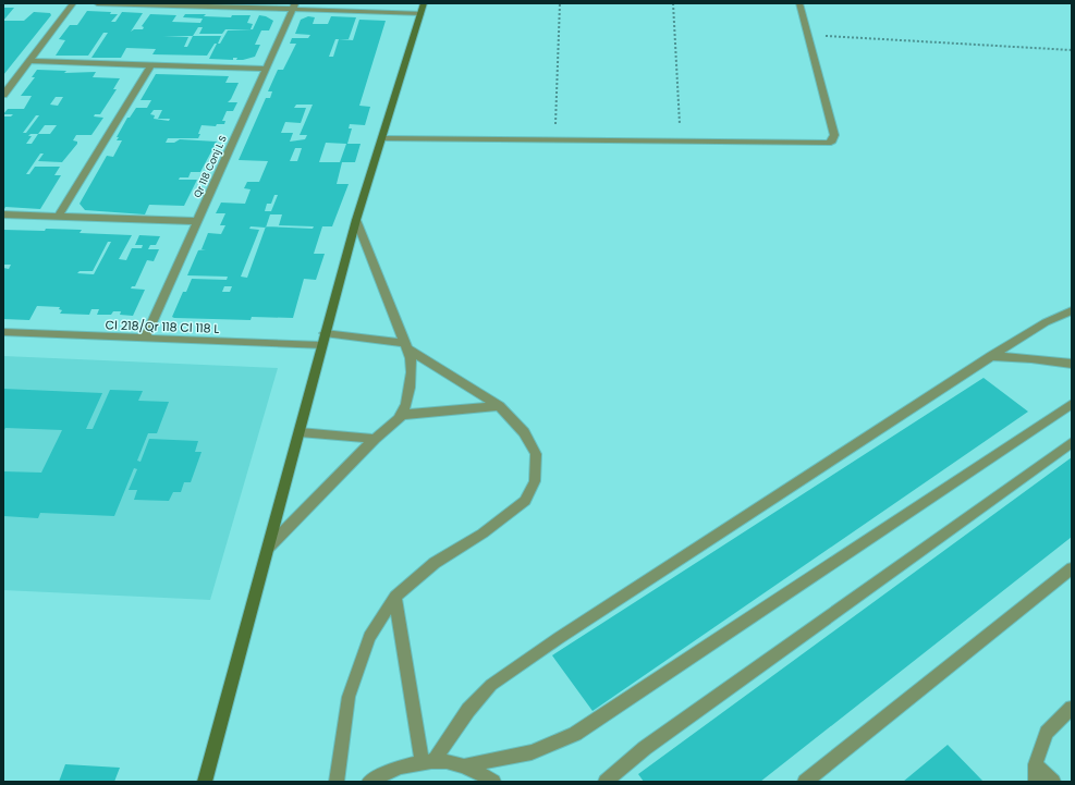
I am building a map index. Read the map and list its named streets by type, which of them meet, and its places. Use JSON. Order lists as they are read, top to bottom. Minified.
{"streets":{"street":["Qr 118 Conj L S","Cl 218/Qr 118 Cl 118 L"]},"crossings":[["Qr 118 Conj L S","Cl 218/Qr 118 Cl 118 L"]]}
